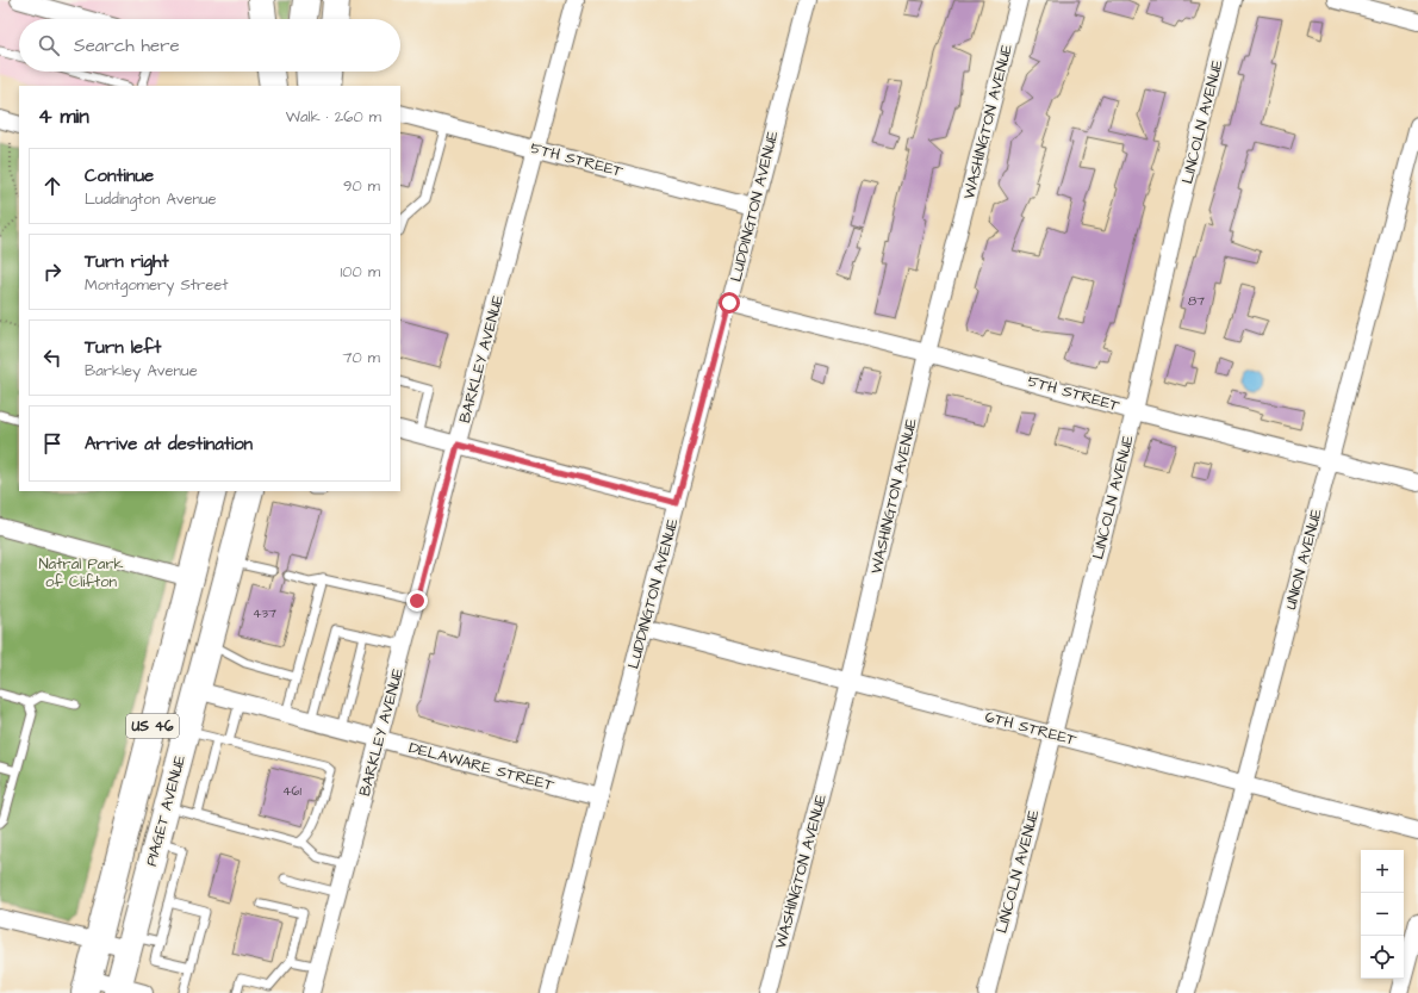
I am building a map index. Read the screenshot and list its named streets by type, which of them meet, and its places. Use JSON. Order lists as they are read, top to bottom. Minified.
{"streets":{"highway":["US 46","PIAGET AVENUE"],"street":["WASHINGTON AVENUE","LINCOLN AVENUE","5TH STREET","LUDDINGTON AVENUE","BARKLEY AVENUE","UNION AVENUE","6TH STREET","DELAWARE STREET"]},"crossings":[["WASHINGTON AVENUE","5TH STREET"],["WASHINGTON AVENUE","6TH STREET"],["LINCOLN AVENUE","5TH STREET"],["LINCOLN AVENUE","6TH STREET"],["5TH STREET","LUDDINGTON AVENUE"],["5TH STREET","BARKLEY AVENUE"],["5TH STREET","UNION AVENUE"],["LUDDINGTON AVENUE","6TH STREET"],["LUDDINGTON AVENUE","DELAWARE STREET"],["BARKLEY AVENUE","DELAWARE STREET"],["UNION AVENUE","6TH STREET"],["DELAWARE STREET","PIAGET AVENUE"]],"parks":["Natral Park of Clifton"],"house_numbers":["87","437","461"],"page":{"search":"Search here","heading":["4 min","Walk · 260 m"],"list":[["Continue","Luddington Avenue","90 m"],["Turn right","Montgomery Street","100 m"],["Turn left","Barkley Avenue","70 m"],"Arrive at destination"],"map_buttons":["+","−"]}}
